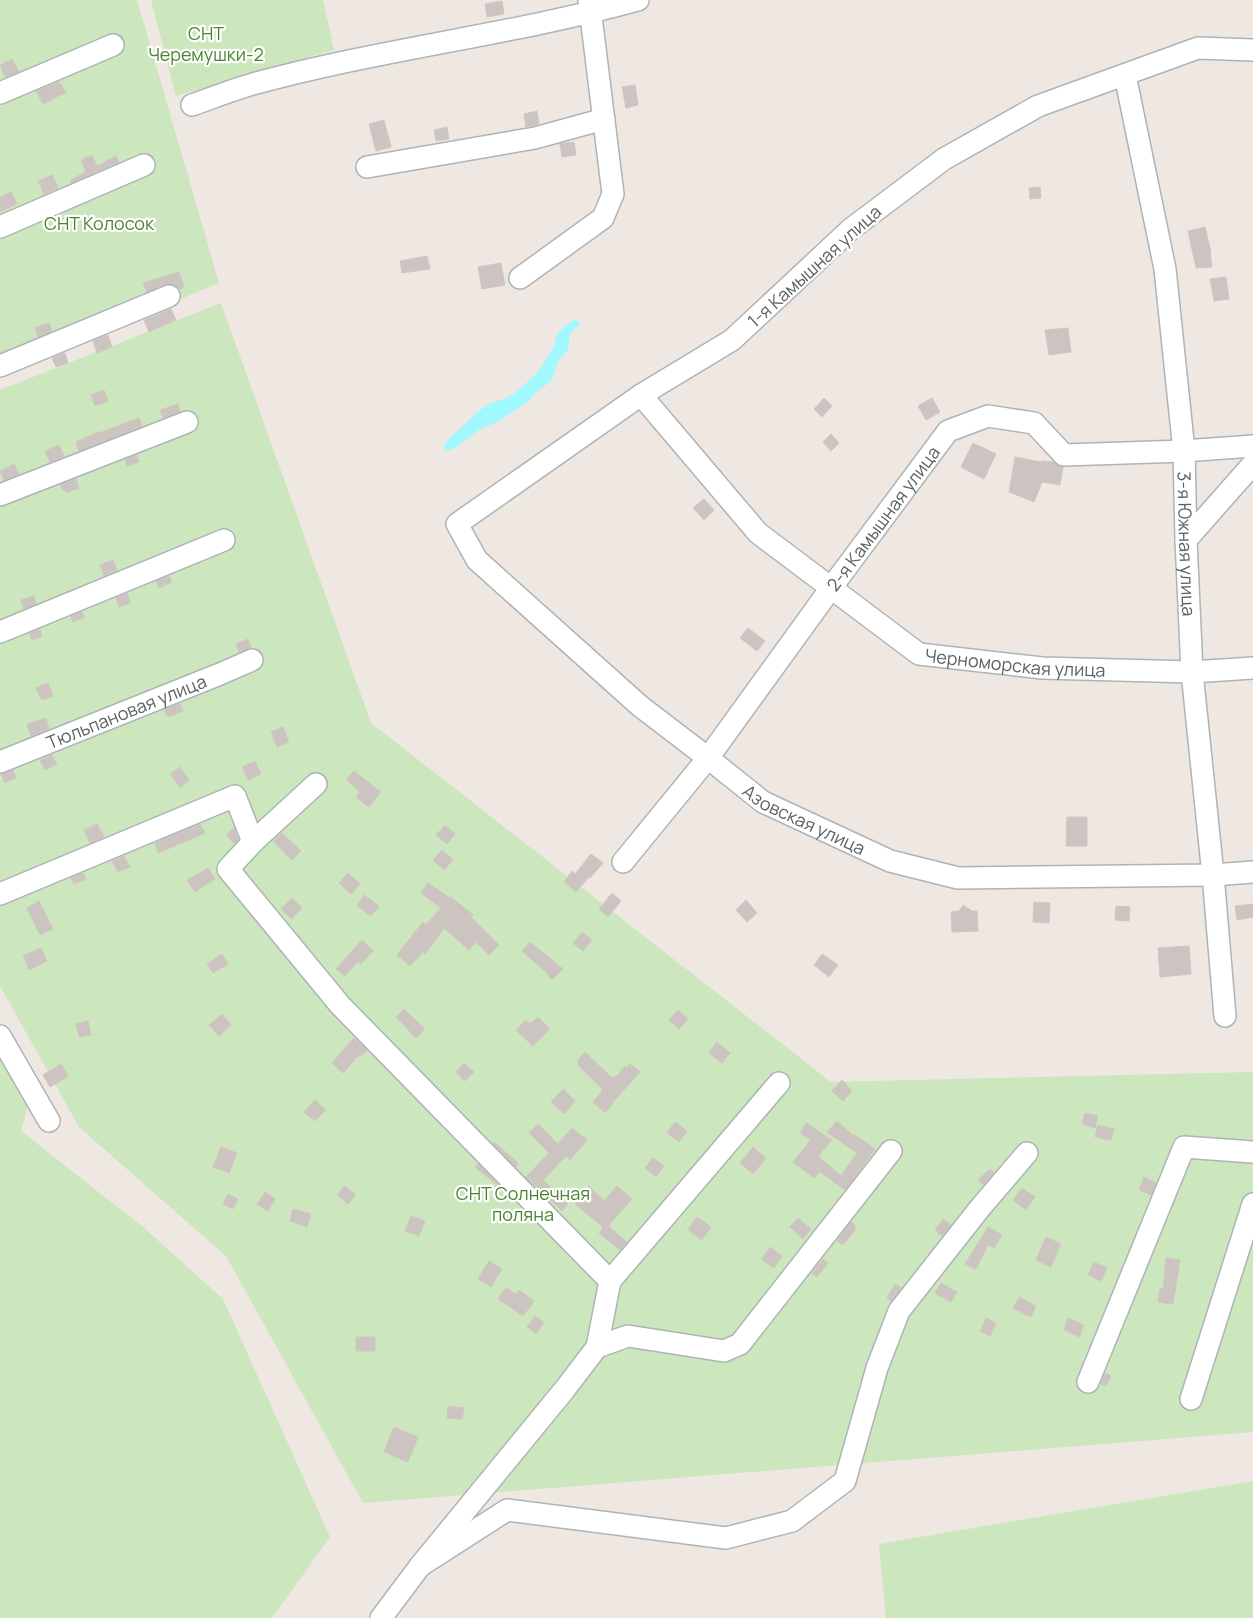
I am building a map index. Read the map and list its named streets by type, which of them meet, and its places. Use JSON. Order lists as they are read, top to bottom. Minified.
{"streets":{"street":["1-я Камышная улица","2-я Камышная улица","3-я Южная улица","Черноморская улица","Тюльпановая улица","Азовская улица"]},"crossings":[["1-я Камышная улица","3-я Южная улица"],["1-я Камышная улица","Черноморская улица"],["1-я Камышная улица","Азовская улица"],["2-я Камышная улица","3-я Южная улица"],["2-я Камышная улица","Черноморская улица"],["2-я Камышная улица","Азовская улица"],["3-я Южная улица","Черноморская улица"],["3-я Южная улица","Азовская улица"]],"parks":["СНТ Черемушки-2","СНТ Колосок","СНТ Солнечная поляна"]}
